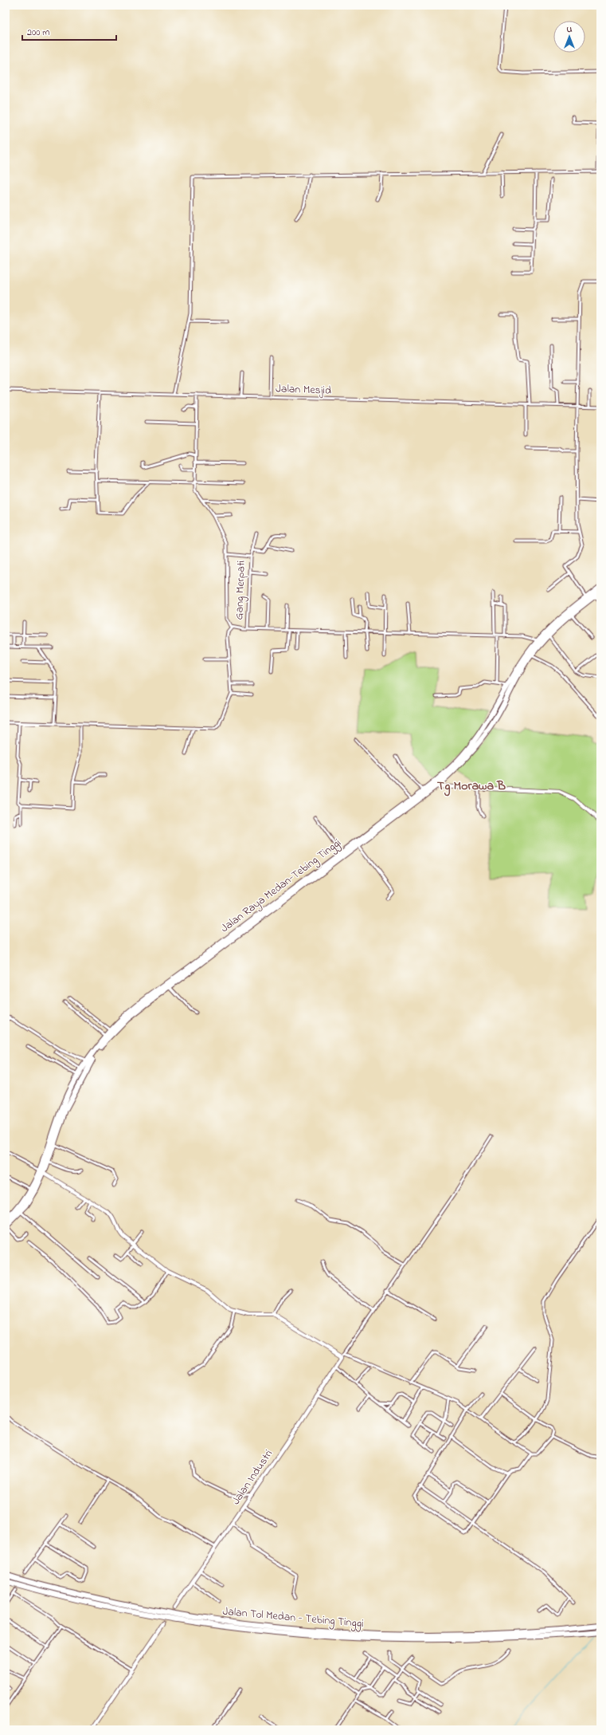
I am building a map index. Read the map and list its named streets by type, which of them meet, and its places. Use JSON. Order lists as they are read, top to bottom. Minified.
{"streets":{"highway":["Jalan Raya Medan-Tebing Tinggi","Jalan Tol Medan - Tebing Tinggi"],"street":["Jalan Mesjid","Gang Merpati","Jalan Industri"]},"districts":["Tg Morawa B"],"scale_bar":"200 m","north":"top"}
